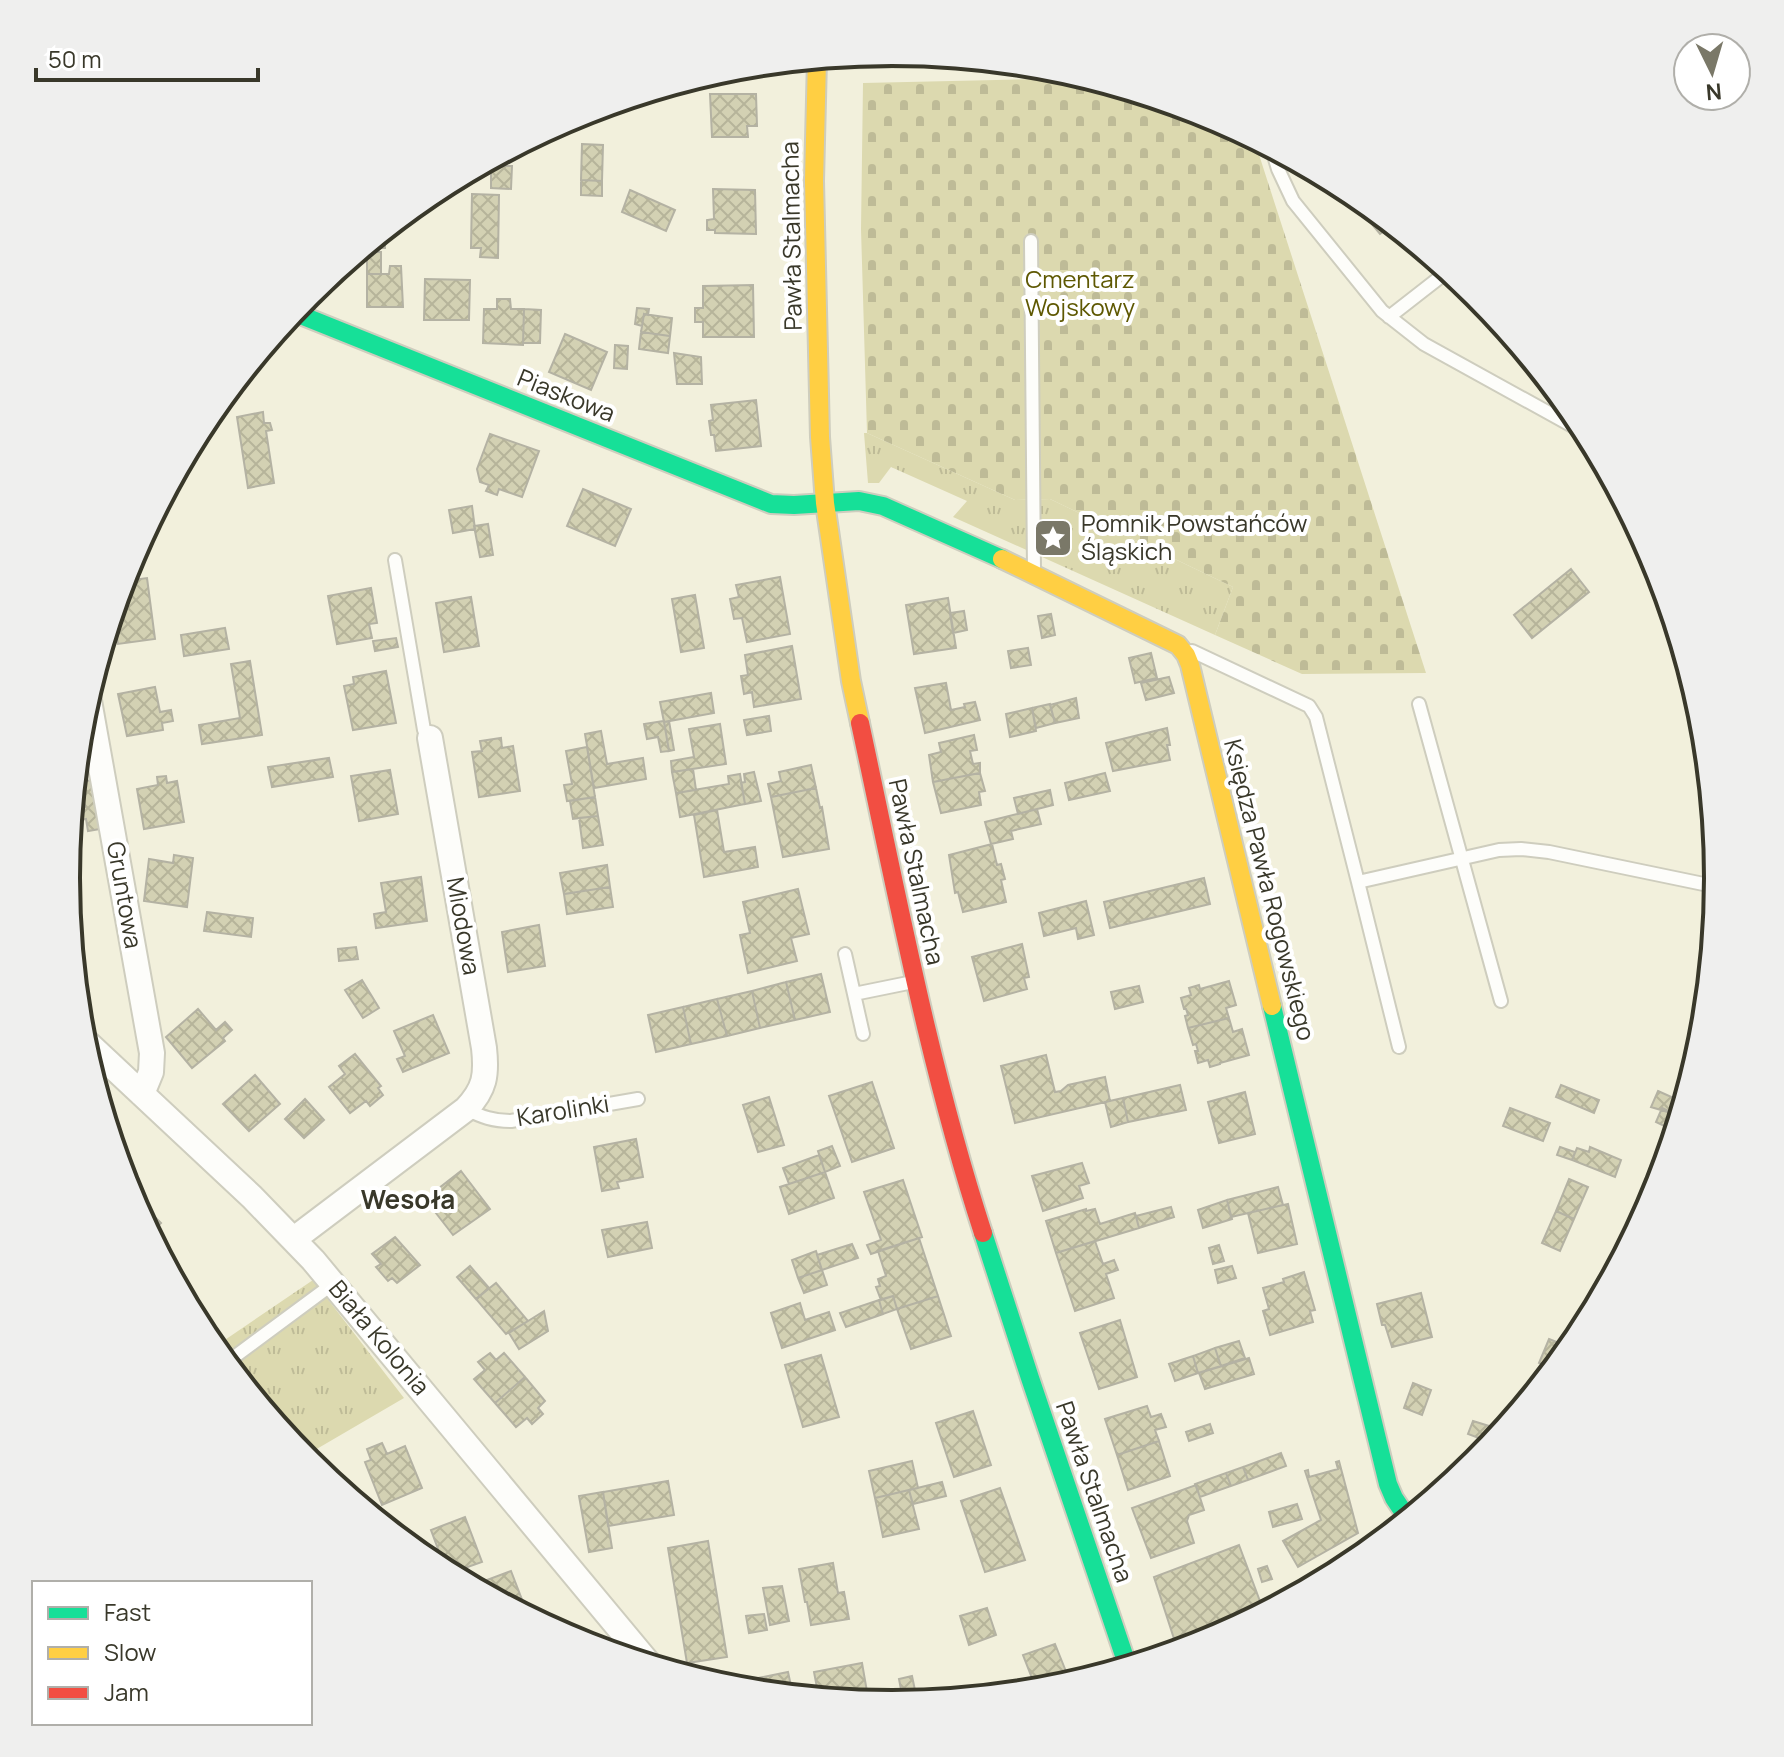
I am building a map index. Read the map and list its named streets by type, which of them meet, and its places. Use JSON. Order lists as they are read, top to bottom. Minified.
{"streets":{"street":["Pawła Stalmacha","Piaskowa","Księdza Pawła Rogowskiego","Gruntowa","Miodowa","Biała Kolonia"],"lane":["Karolinki"]},"crossings":[["Pawła Stalmacha","Piaskowa"],["Gruntowa","Biała Kolonia"],["Miodowa","Karolinki"]],"districts":["Wesoła"],"parks":["Cmentarz Wojskowy"],"places":{"place":["Pomnik Powstańców Śląskich"]},"legend":["Fast","Slow","Jam"],"scale_bar":"50 m","north":"bottom"}
